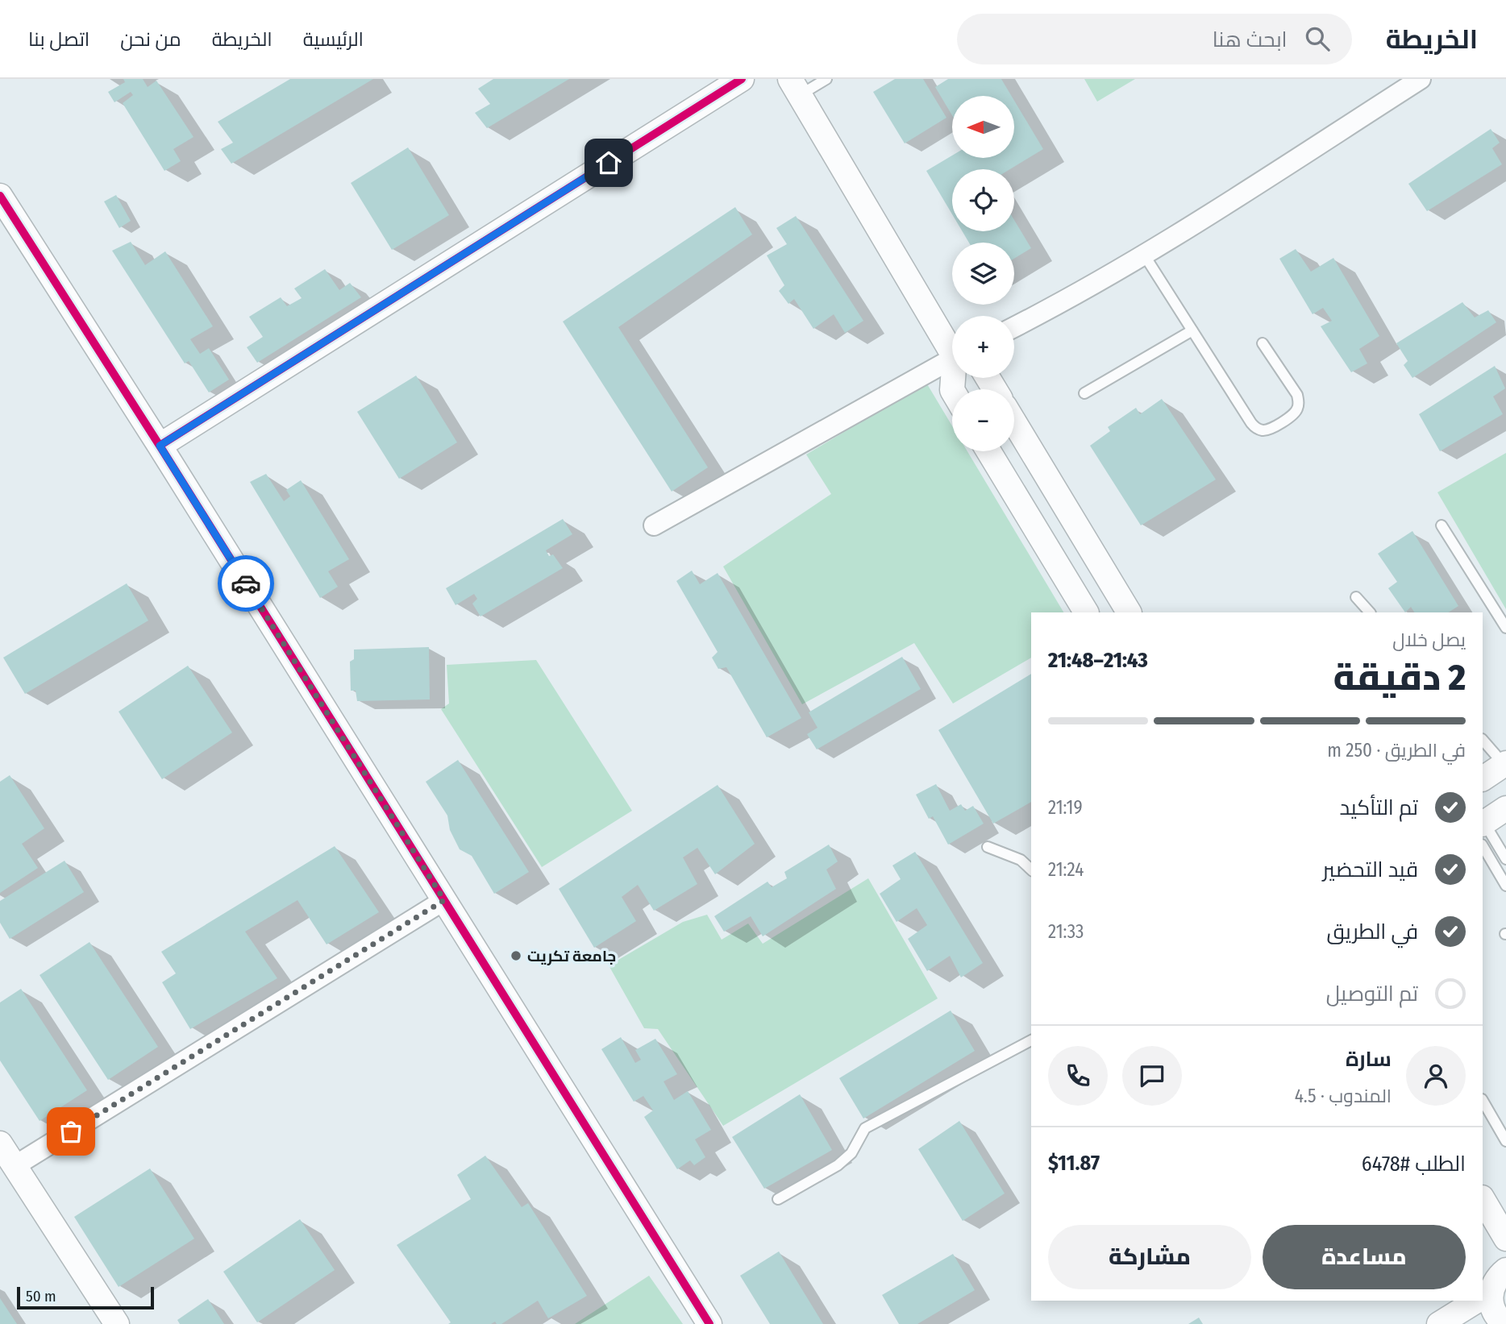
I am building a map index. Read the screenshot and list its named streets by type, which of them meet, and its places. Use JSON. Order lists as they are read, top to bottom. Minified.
{"places":["جامعة تكريت"],"scale_bar":"50 m","north":"left","page":{"header":"الخريطة","search":"ابحث هنا","nav":["الرئيسية","الخريطة","من نحن","اتصل بنا"],"map_buttons":["+","−"],"heading":["2 دقيقة","يصل خلال","21:43–21:48"],"panel":["سارة","المندوب · 4.5","الطلب #6478","$11.87"],"bar":"في الطريق · 250 m","list":[["تم التأكيد","21:19"],["قيد التحضير","21:24"],["في الطريق","21:33"],"تم التوصيل"],"buttons":["مساعدة","مشاركة"],"scale":"50 m"}}
